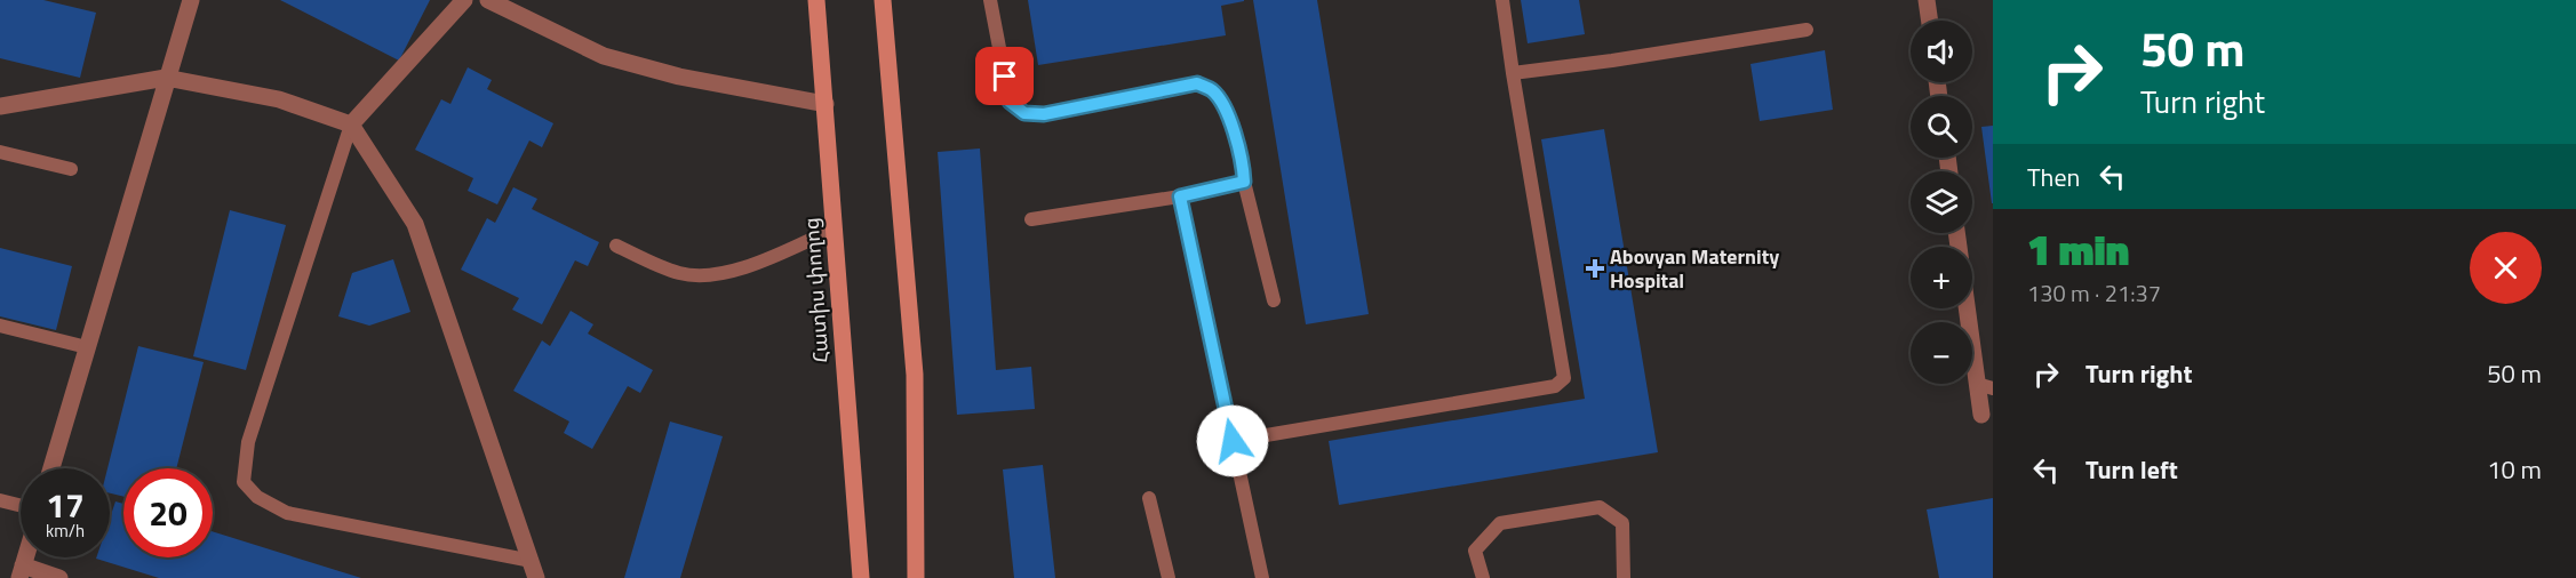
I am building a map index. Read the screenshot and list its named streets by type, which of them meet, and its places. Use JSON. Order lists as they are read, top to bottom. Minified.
{"streets":{"main road":["Հատիս փողոց"]},"places":{"health":["Abovyan Maternity Hospital"]},"page":{"turn":["50 m","Turn right"],"map_buttons":["+","−"],"then":"Then","heading":["1 min","130 m · 21:37"],"list":[{"name":"Turn right","value":"50 m"},{"name":"Turn left","value":"10 m"}],"speed":"17 km/h","limit":"20"}}
